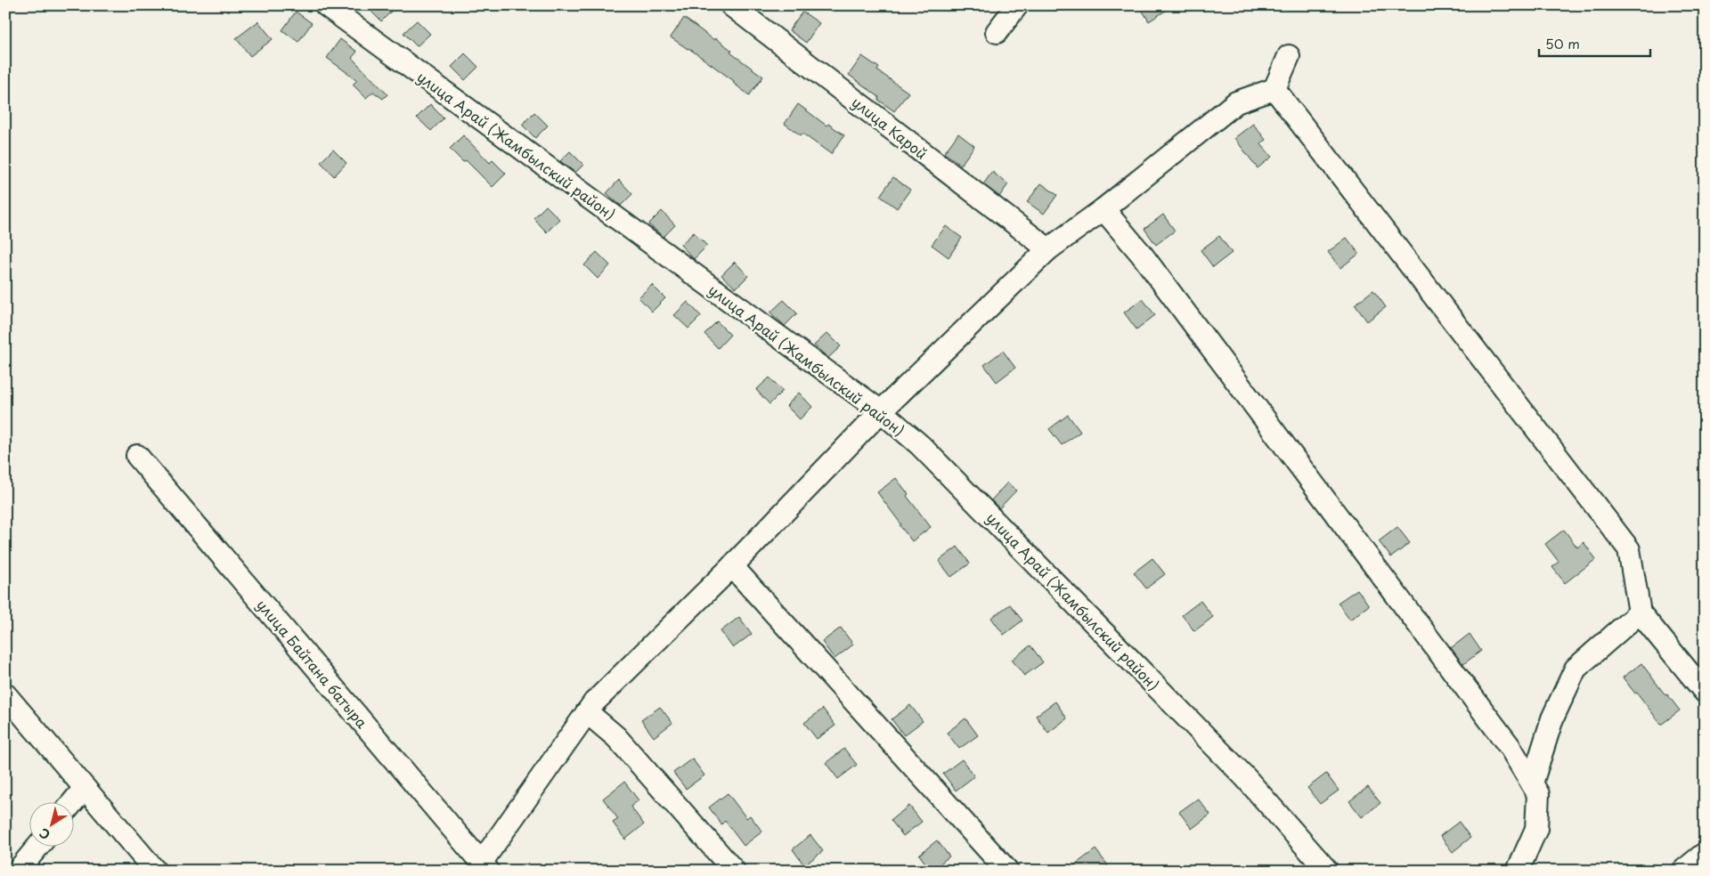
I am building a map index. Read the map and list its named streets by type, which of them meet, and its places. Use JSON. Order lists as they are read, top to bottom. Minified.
{"streets":{"street":["улица Карой","улица Арай (Жамбылский район)","улица Байтана батыра"]},"scale_bar":"50 m","north":"bottom left"}
